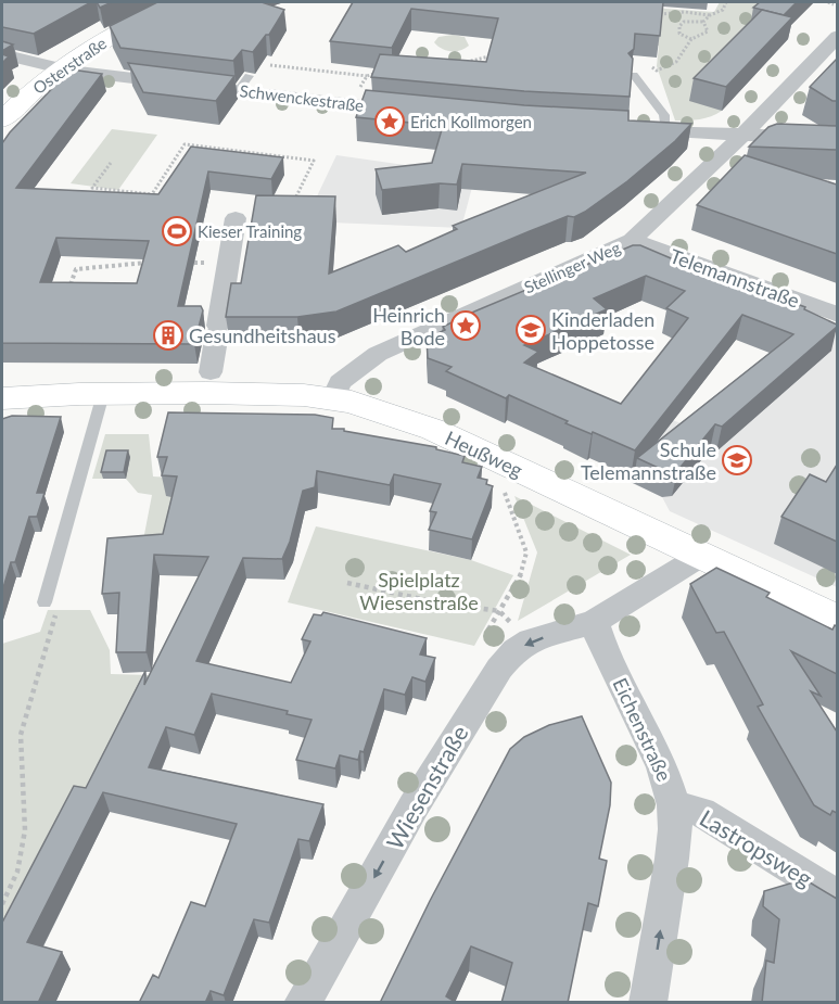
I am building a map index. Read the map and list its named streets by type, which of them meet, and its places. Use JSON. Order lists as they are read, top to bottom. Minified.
{"streets":{"street":["Osterstraße","Schwenckestraße","Stellinger Weg","Telemannstraße","Heußweg","Eichenstraße","Wiesenstraße","Lastropsweg"]},"crossings":[["Osterstraße","Schwenckestraße"],["Stellinger Weg","Telemannstraße"],["Stellinger Weg","Heußweg"],["Eichenstraße","Wiesenstraße"],["Eichenstraße","Lastropsweg"]],"one_way":["Eichenstraße","Wiesenstraße"],"parks":["Spielplatz Wiesenstraße"],"places":{"place":["Erich Kollmorgen","Heinrich Bode"],"sports":["Kieser Training"],"school or university":["Kinderladen Hoppetosse","Schule Telemannstraße"],"building":["Gesundheitshaus"]}}
